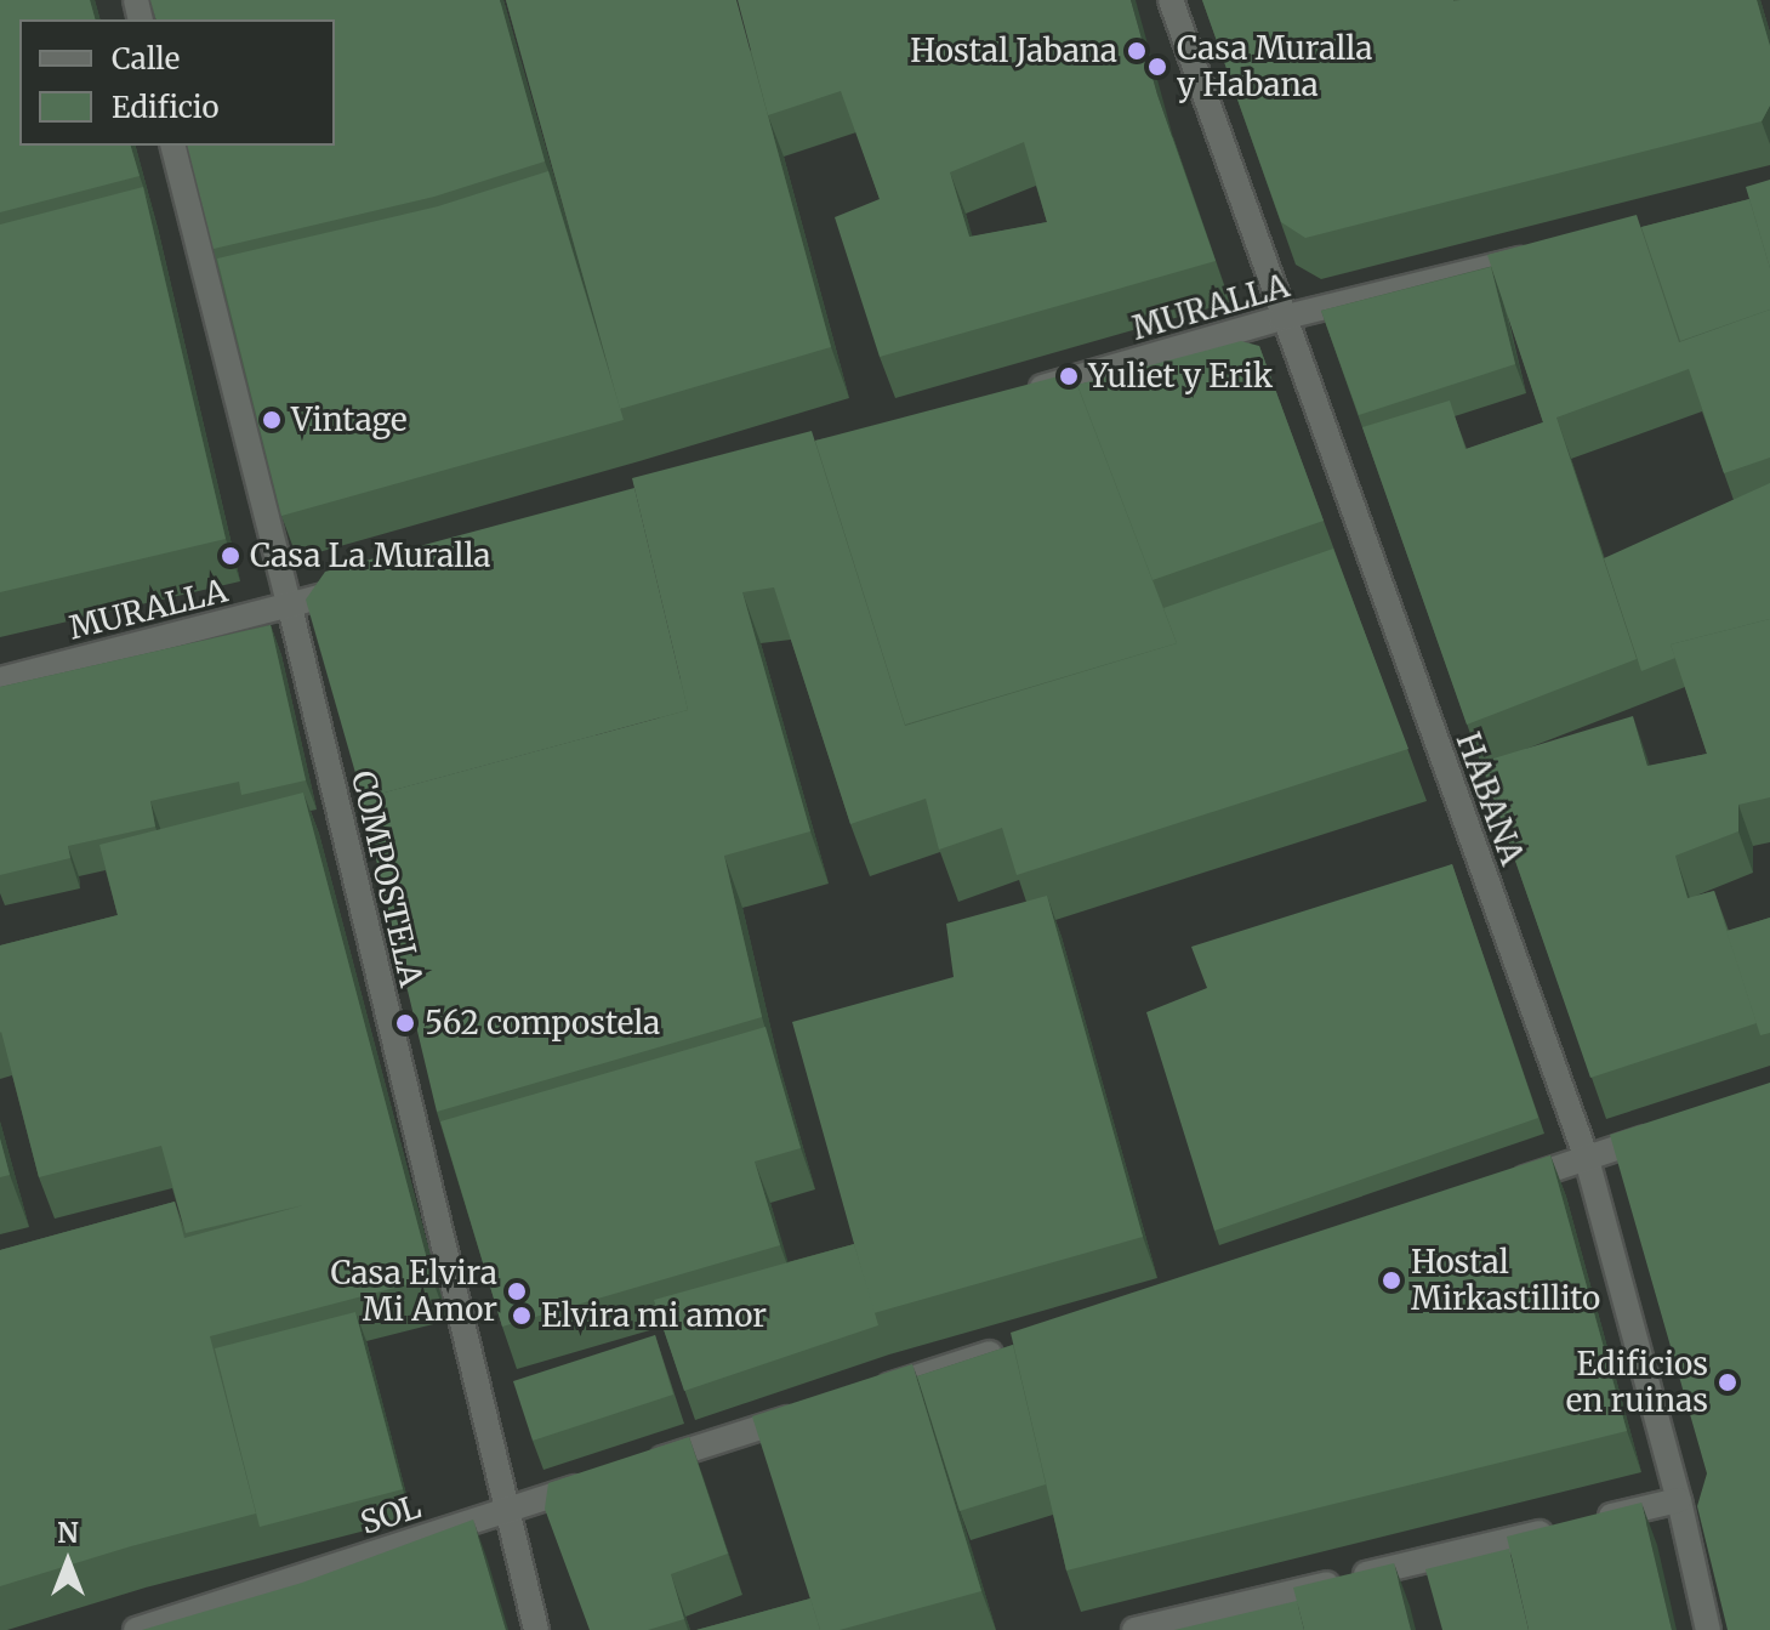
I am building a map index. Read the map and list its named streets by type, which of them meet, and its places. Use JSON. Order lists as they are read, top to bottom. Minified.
{"streets":{"street":["MURALLA","HABANA","COMPOSTELA","SOL"]},"crossings":[["MURALLA","HABANA"],["MURALLA","COMPOSTELA"],["COMPOSTELA","SOL"]],"places":["Hostal Jabana","Casa Muralla y Habana","Yuliet y Erik","Vintage","Casa La Muralla","562 compostela","Hostal Mirkastillito","Casa Elvira Mi Amor","Elvira mi amor","Edificios en ruinas"],"legend":["Calle","Edificio"],"north":"top"}
